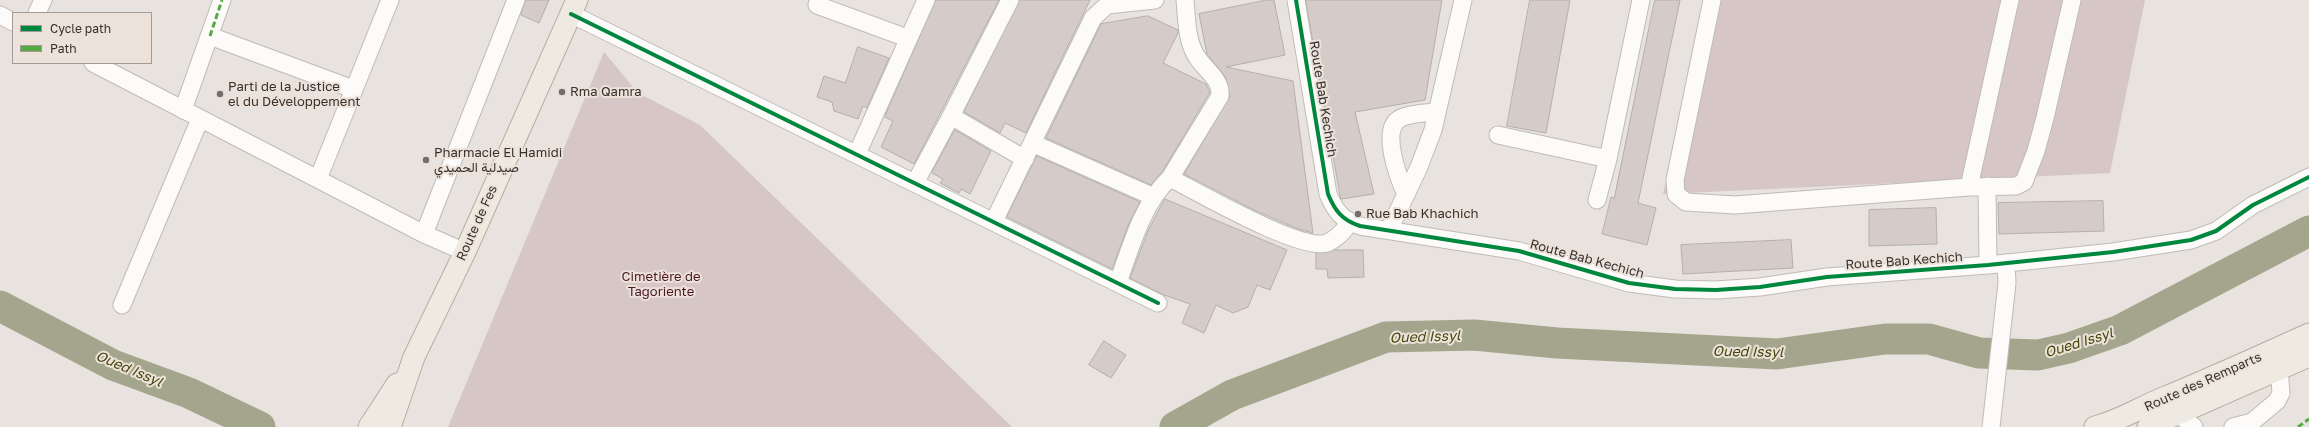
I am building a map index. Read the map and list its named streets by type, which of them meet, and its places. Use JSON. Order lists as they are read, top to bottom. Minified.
{"streets":{"main road":["Route de Fes","Route des Remparts"],"street":["Route Bab Kechich"]},"water":["Oued Issyl"],"parks":["Cimetière de Tagoriente"],"places":["Rma Qamra","Parti de la Justice el du Développement","Pharmacie El Hamidi صيدلية الحميدي","Rue Bab Khachich"],"legend":["Cycle path","Path"]}
